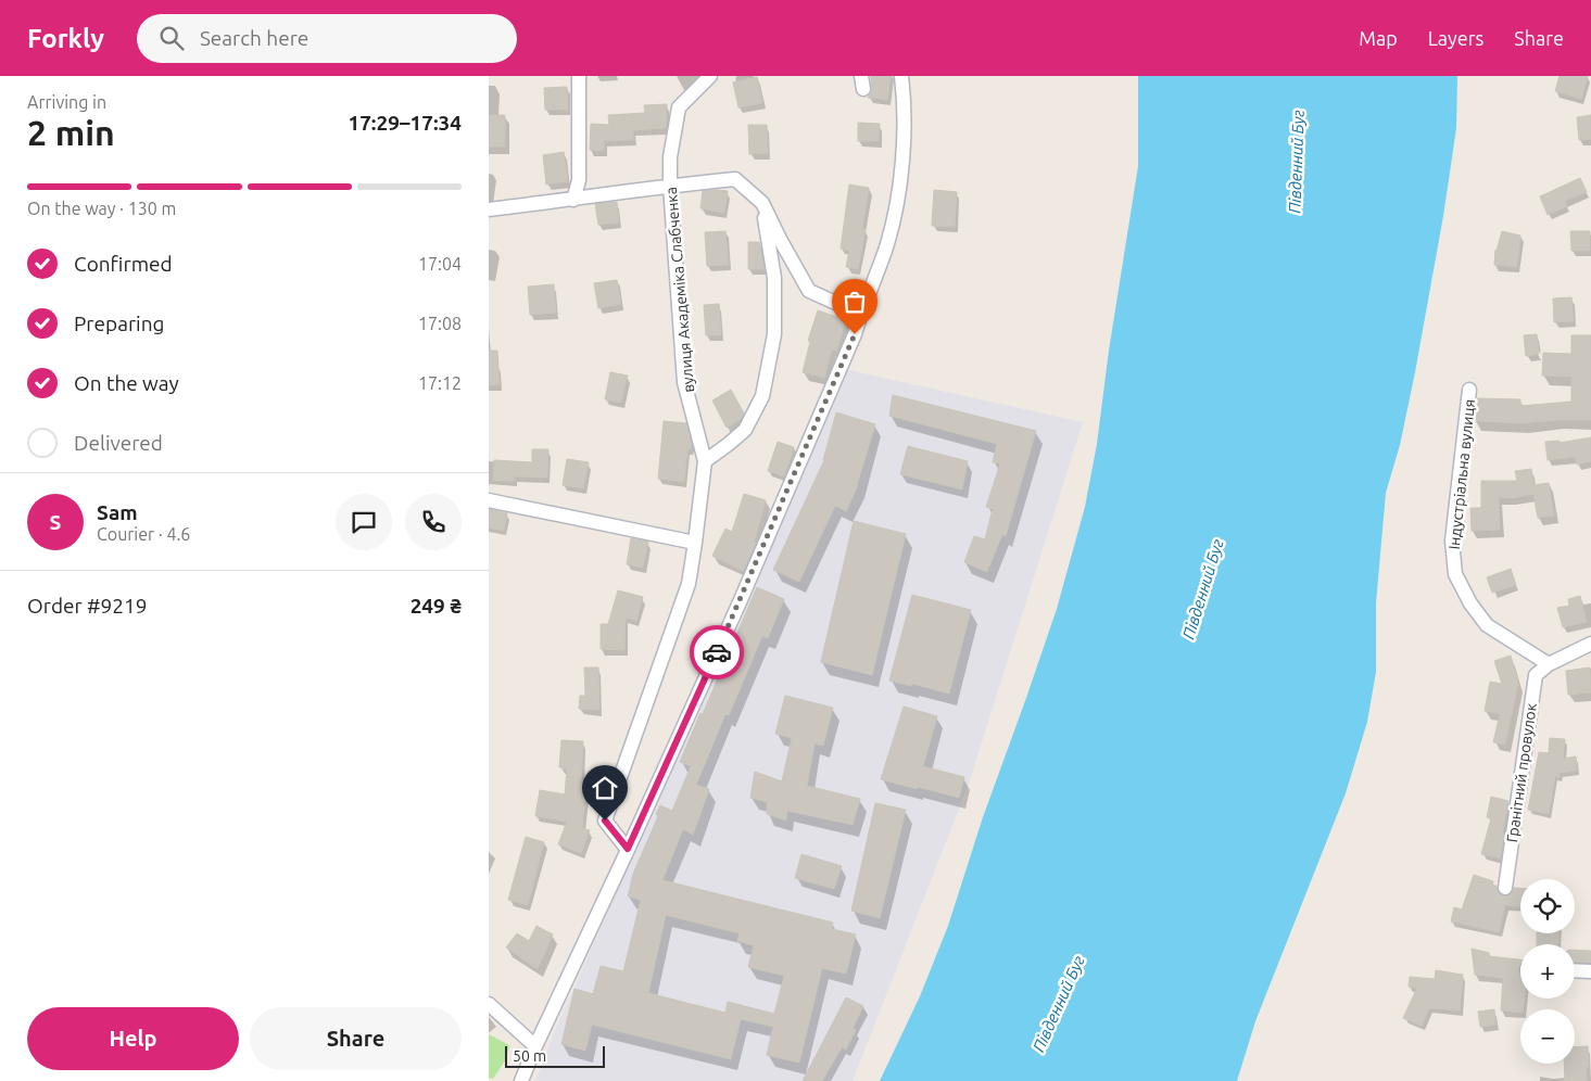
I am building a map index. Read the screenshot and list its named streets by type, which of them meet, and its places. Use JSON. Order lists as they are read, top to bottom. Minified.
{"streets":{"street":["вулиця Академіка Слабченка","Індустріальна вулиця","Гранітний провулок"]},"crossings":[["Індустріальна вулиця","Гранітний провулок"]],"water":["Південний Буг"],"scale_bar":"50 m","page":{"header":"Forkly","search":"Search here","nav":["Map","Layers","Share"],"heading":["2 min","Arriving in","17:29–17:34"],"panel":["Sam","Courier · 4.6","Order #9219","249 ₴"],"bar":"On the way · 130 m","list":[["Confirmed","17:04"],["Preparing","17:08"],["On the way","17:12"],"Delivered"],"round":"S","map_buttons":["+","−"],"buttons":["Help","Share"],"scale":"50 m"}}
